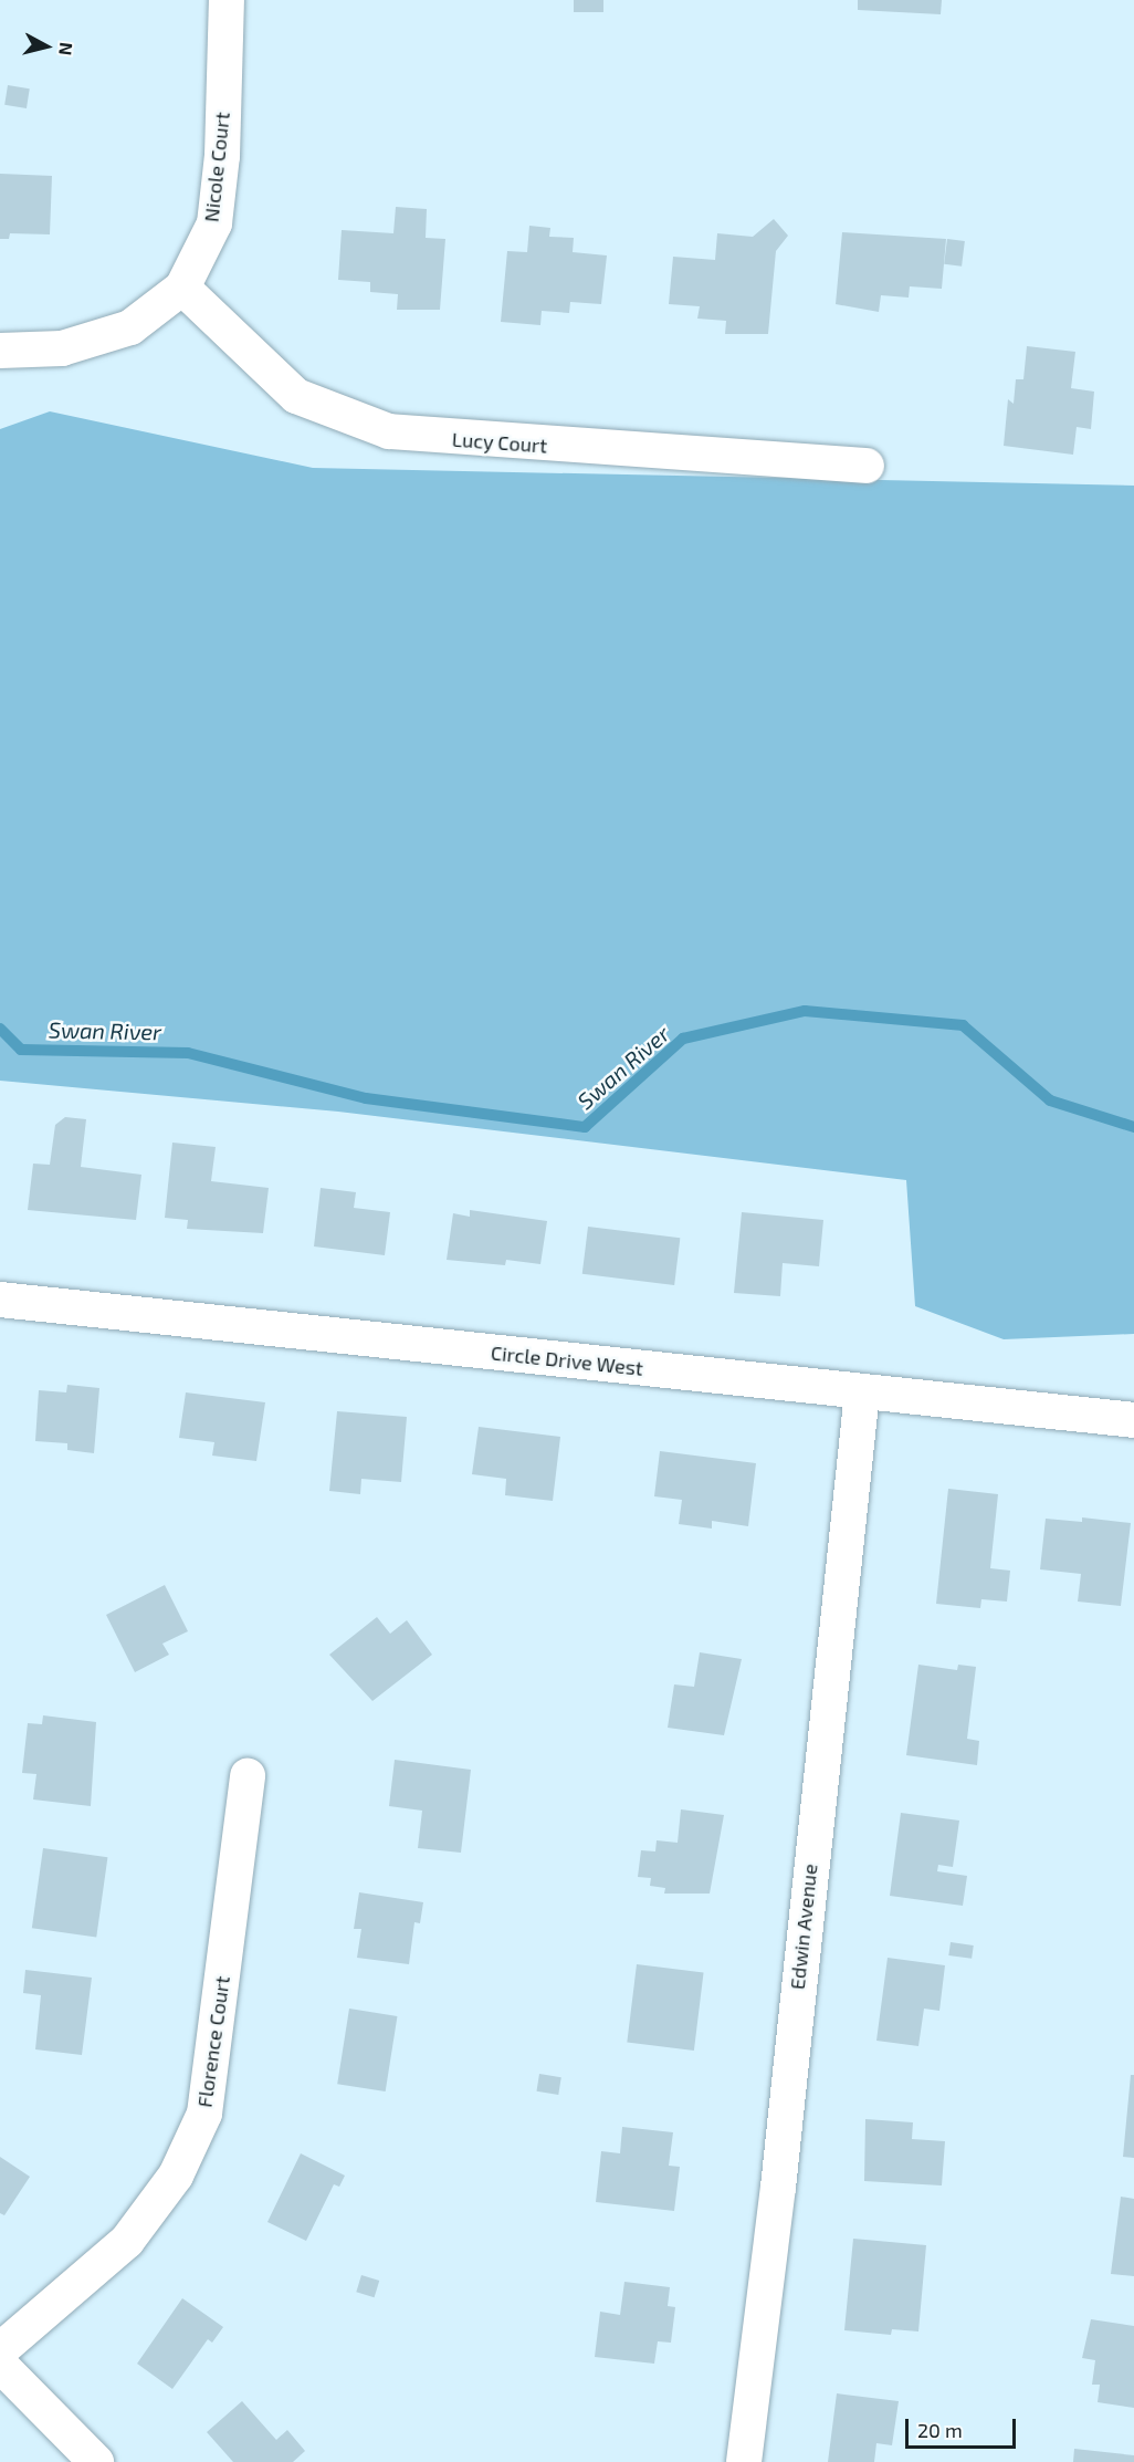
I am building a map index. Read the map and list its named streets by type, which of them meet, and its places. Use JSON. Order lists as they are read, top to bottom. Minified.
{"streets":{"street":["Nicole Court","Lucy Court","Circle Drive West","Edwin Avenue","Florence Court"]},"crossings":[["Nicole Court","Lucy Court"],["Circle Drive West","Edwin Avenue"]],"water":["Swan River"],"scale_bar":"20 m","north":"right"}
